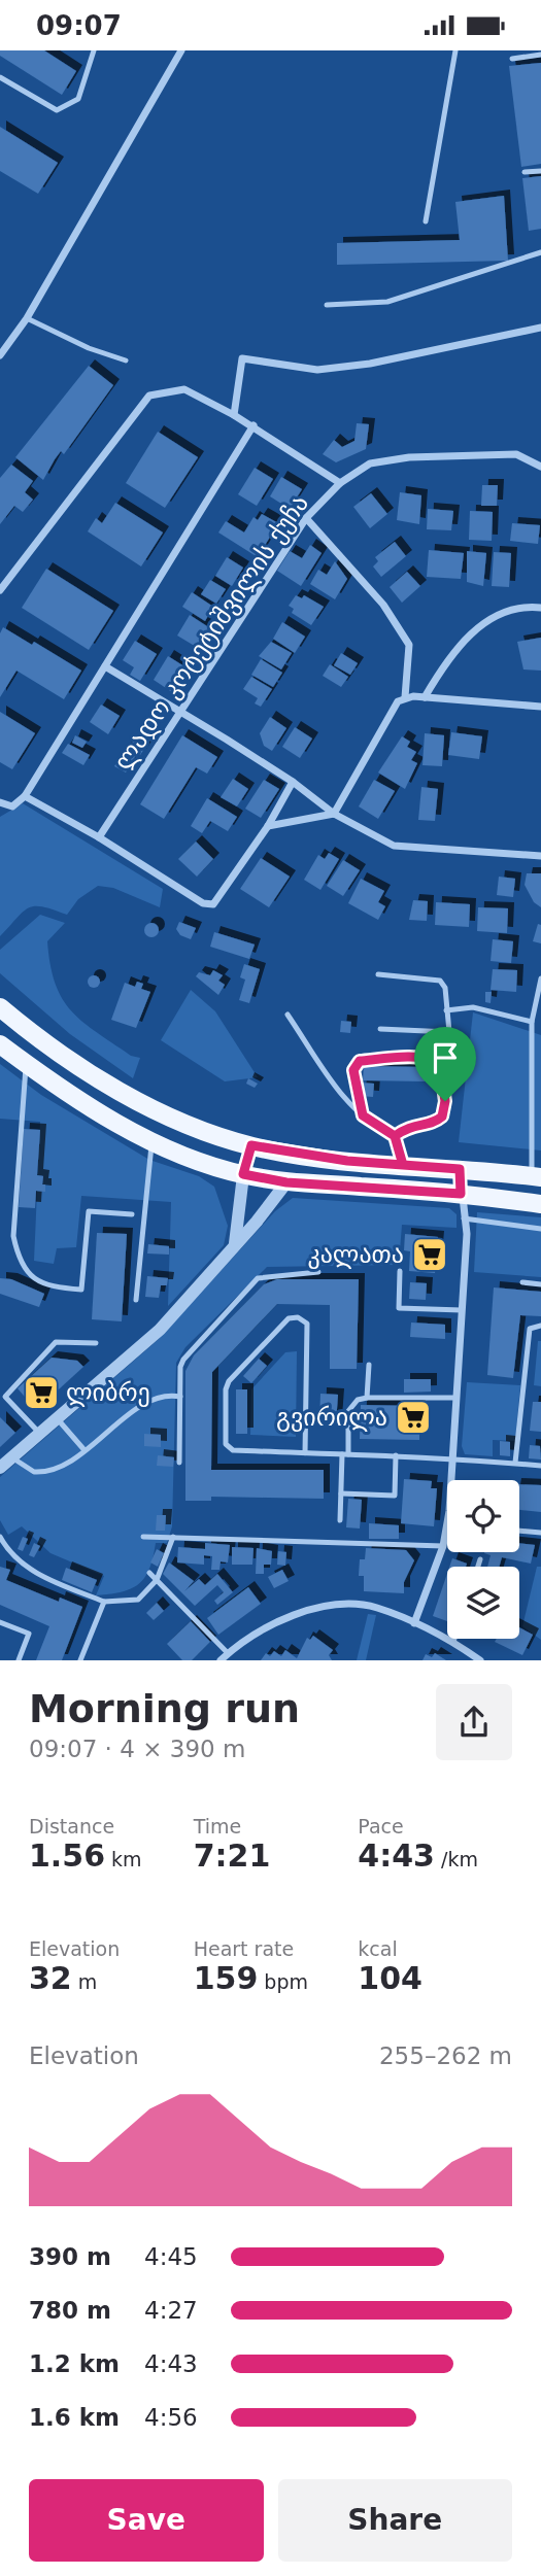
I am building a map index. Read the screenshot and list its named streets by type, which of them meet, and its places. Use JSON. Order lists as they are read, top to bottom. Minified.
{"streets":{"street":["ლადო კოტეტიშვილის ქუჩა"]},"places":{"supermarket":["კალათა","ლიბრე","გვირილა"]},"page":{"status":"09:07","heading":["Morning run","09:07 · 4 × 390 m"],"stats":[["Distance","1.56 km"],["Time","7:21"],["Pace","4:43 /km"],["Elevation","32 m"],["Heart rate","159 bpm"],["kcal","104"]],"chart":["Elevation","255–262 m"],"list":[{"name":"390 m","note":"4:45"},{"name":"780 m","note":"4:27"},{"name":"1.2 km","note":"4:43"},{"name":"1.6 km","note":"4:56"}],"buttons":["Save","Share"]}}
